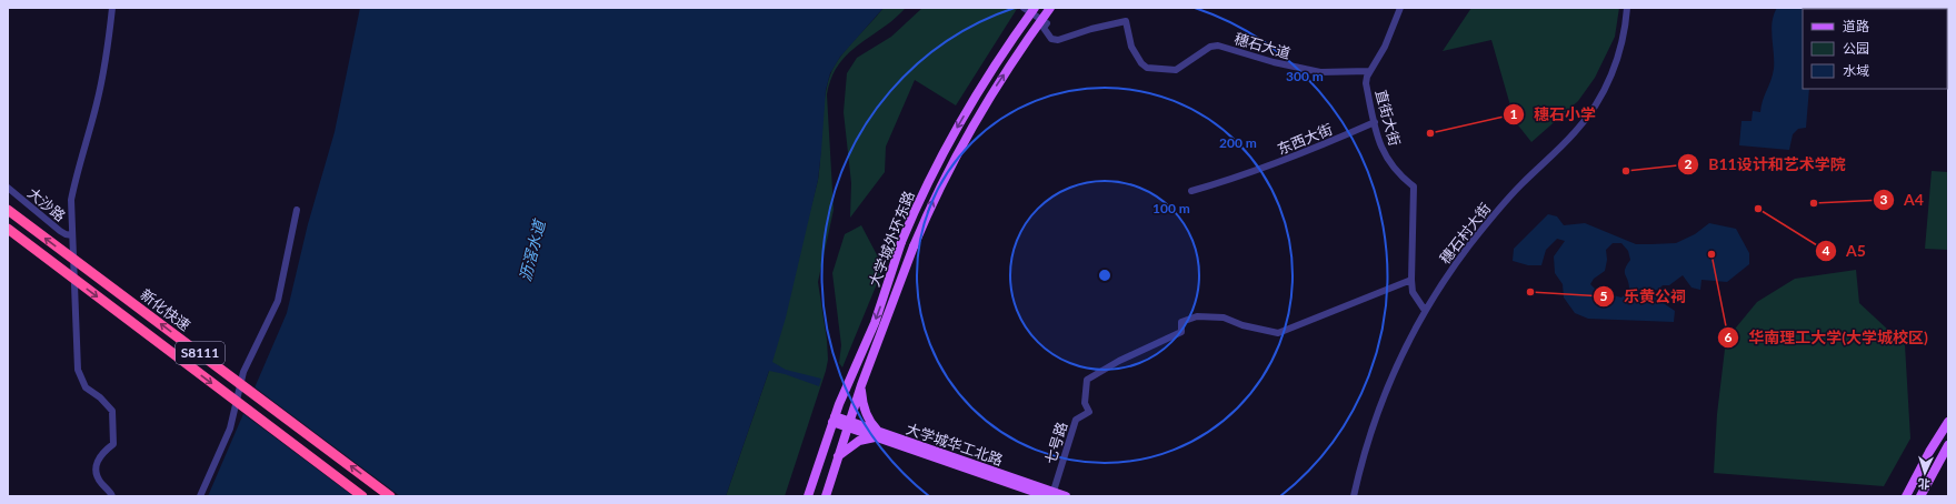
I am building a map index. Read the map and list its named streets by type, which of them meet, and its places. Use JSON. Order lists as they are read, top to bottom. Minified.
{"streets":{"highway":["新化快速","S8111"],"main road":["大学城外环东路","大学城华工北路"],"street":["穗石大道","直街大街","东西大街","大沙路","穗石村大街","七号路"]},"crossings":[["穗石大道","直街大街"],["直街大街","东西大街"],["直街大街","七号路"],["大学城外环东路","大学城华工北路"]],"water":["沥滘水道"],"places":["穗石小学","B11设计和艺术学院","A4","A5","华南理工大学(大学城校区)","乐黄公祠"],"legend":["道路","公园","水域"],"north":"bottom","rings":["300 m","200 m","100 m"]}
